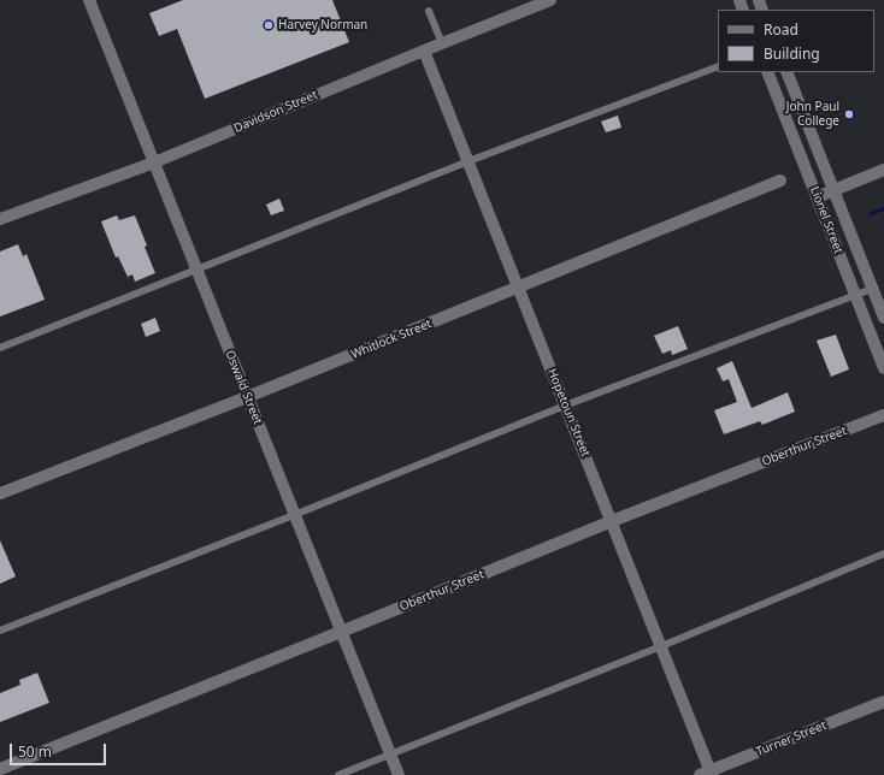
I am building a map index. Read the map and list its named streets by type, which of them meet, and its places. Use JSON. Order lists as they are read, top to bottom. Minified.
{"streets":{"street":["Davidson Street","Lionel Street","Whitlock Street","Oswald Street","Hopetoun Street","Oberthur Street","Turner Street"]},"crossings":[["Davidson Street","Oswald Street"],["Davidson Street","Hopetoun Street"],["Whitlock Street","Oswald Street"],["Whitlock Street","Hopetoun Street"],["Oswald Street","Oberthur Street"],["Hopetoun Street","Oberthur Street"],["Hopetoun Street","Turner Street"]],"places":["Harvey Norman","John Paul College"],"legend":["Road","Building"],"scale_bar":"50 m"}
